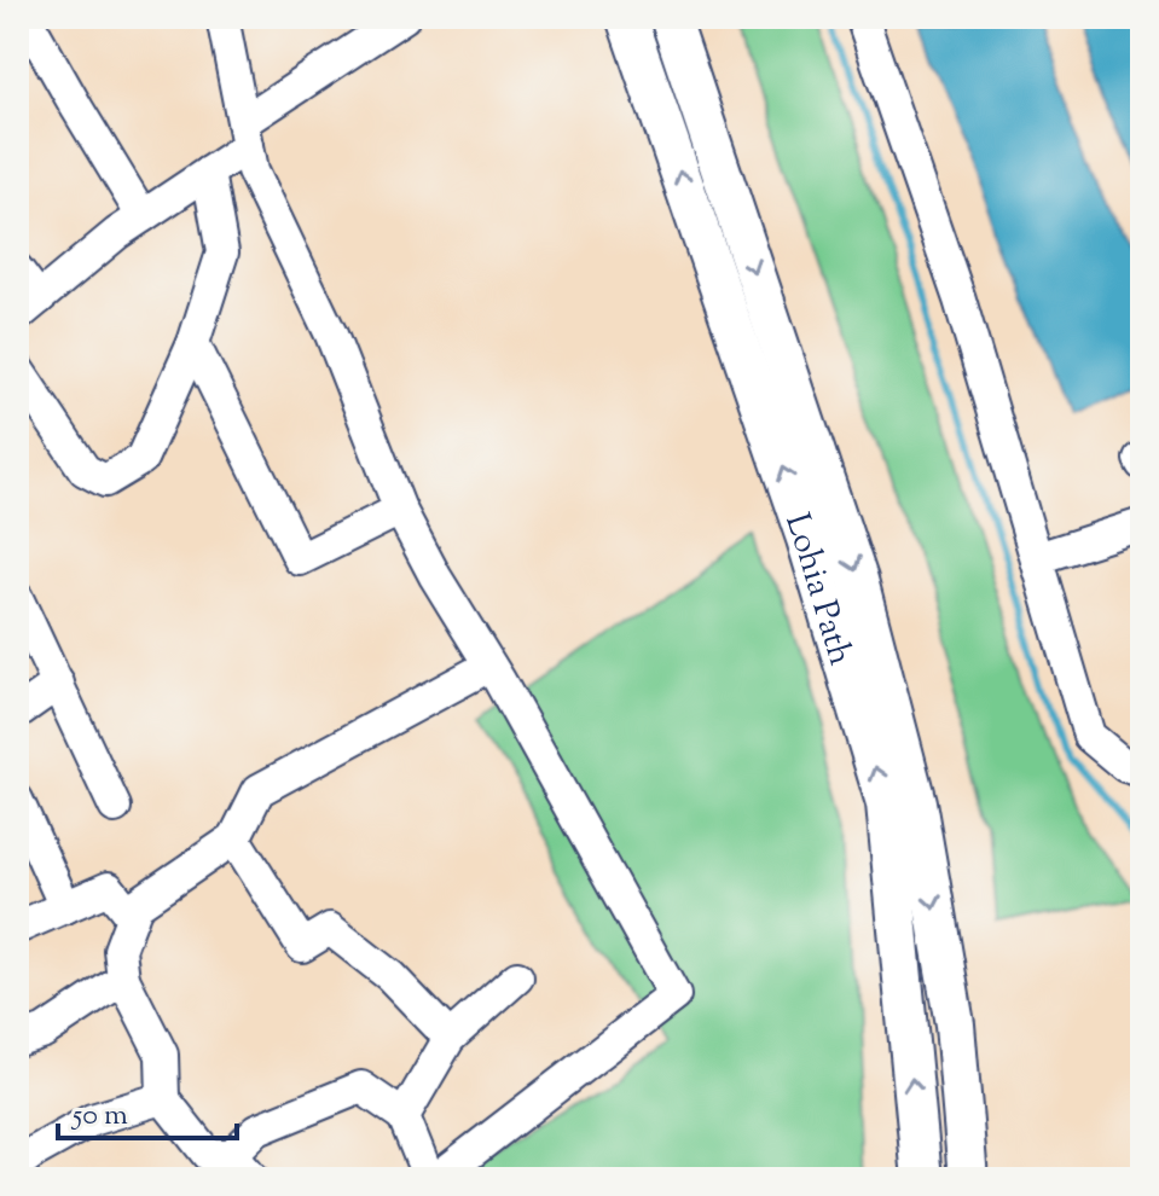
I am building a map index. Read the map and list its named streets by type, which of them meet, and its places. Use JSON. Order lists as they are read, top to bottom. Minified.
{"streets":{"main road":["Lohia Path"]},"scale_bar":"50 m"}
